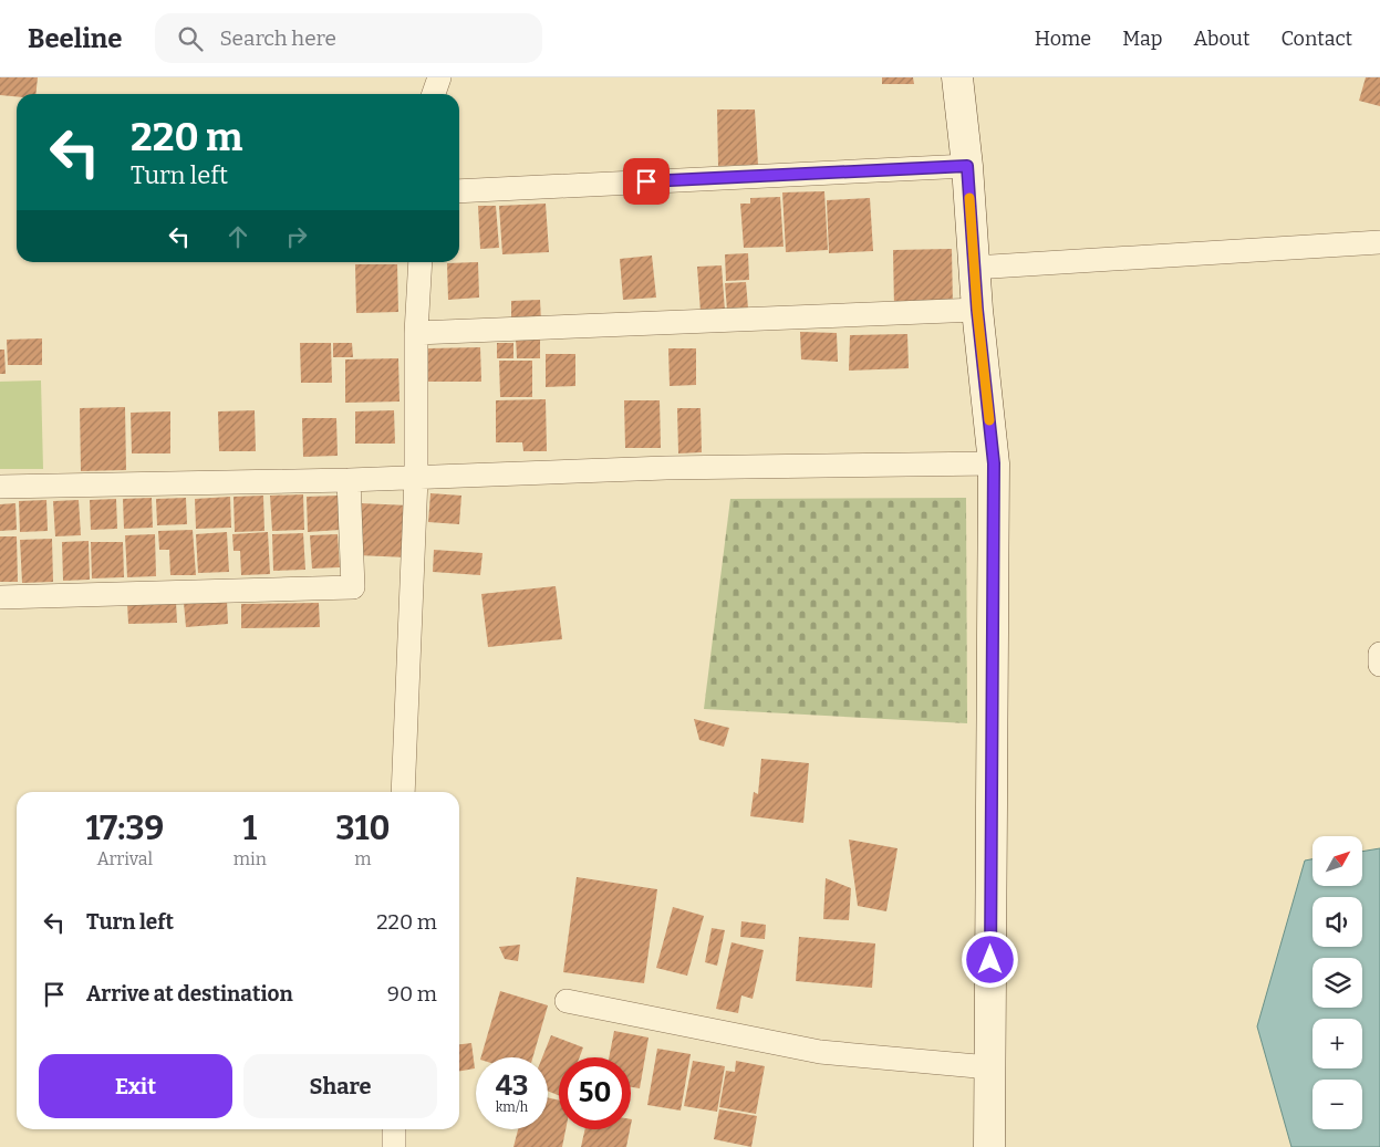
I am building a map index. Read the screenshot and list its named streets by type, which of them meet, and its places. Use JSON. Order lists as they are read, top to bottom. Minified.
{"north":"top right","page":{"header":"Beeline","search":"Search here","nav":["Home","Map","About","Contact"],"turn":["220 m","Turn left"],"eta":["17:39","Arrival","1","min","310","m"],"map_buttons":["+","−"],"list":[{"name":"Turn left","value":"220 m"},{"name":"Arrive at destination","value":"90 m"}],"buttons":["Exit","Share"],"speed":"43 km/h","limit":"50"}}
